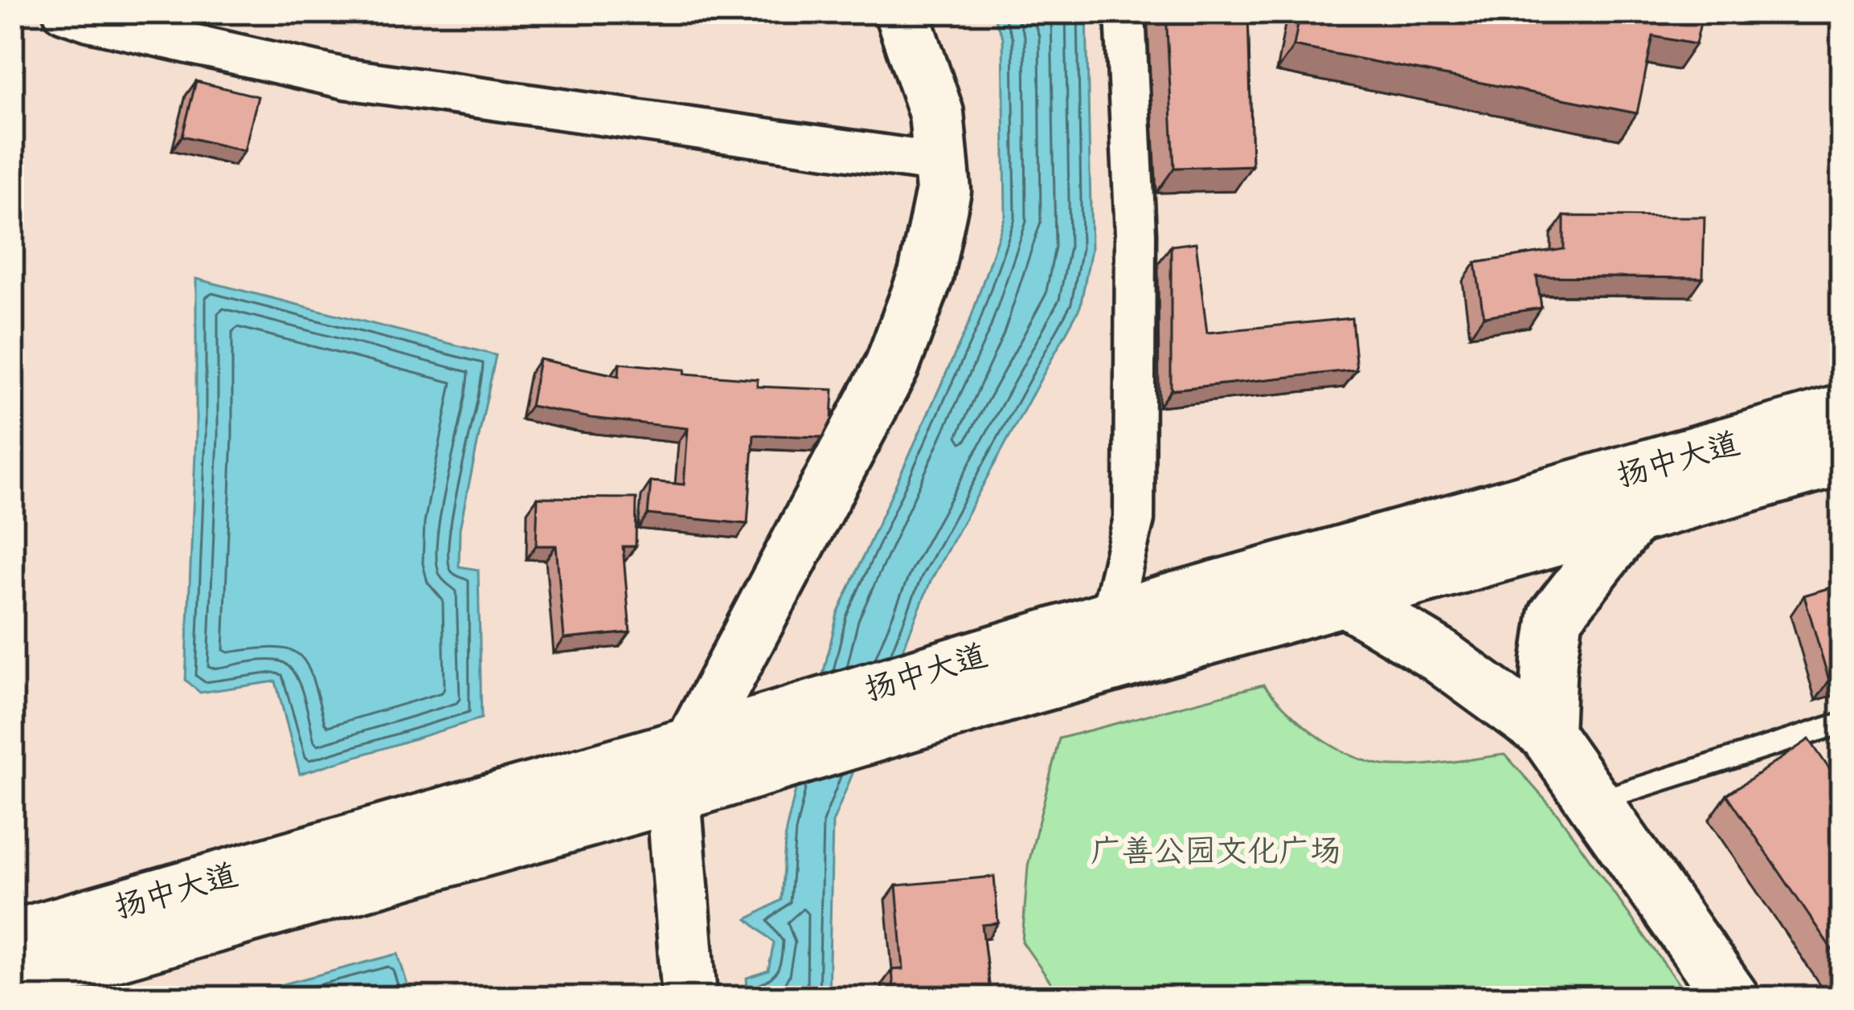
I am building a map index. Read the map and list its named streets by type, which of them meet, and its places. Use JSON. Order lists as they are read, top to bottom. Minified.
{"streets":{"main road":["扬中大道"]},"parks":["广善公园文化广场"]}
